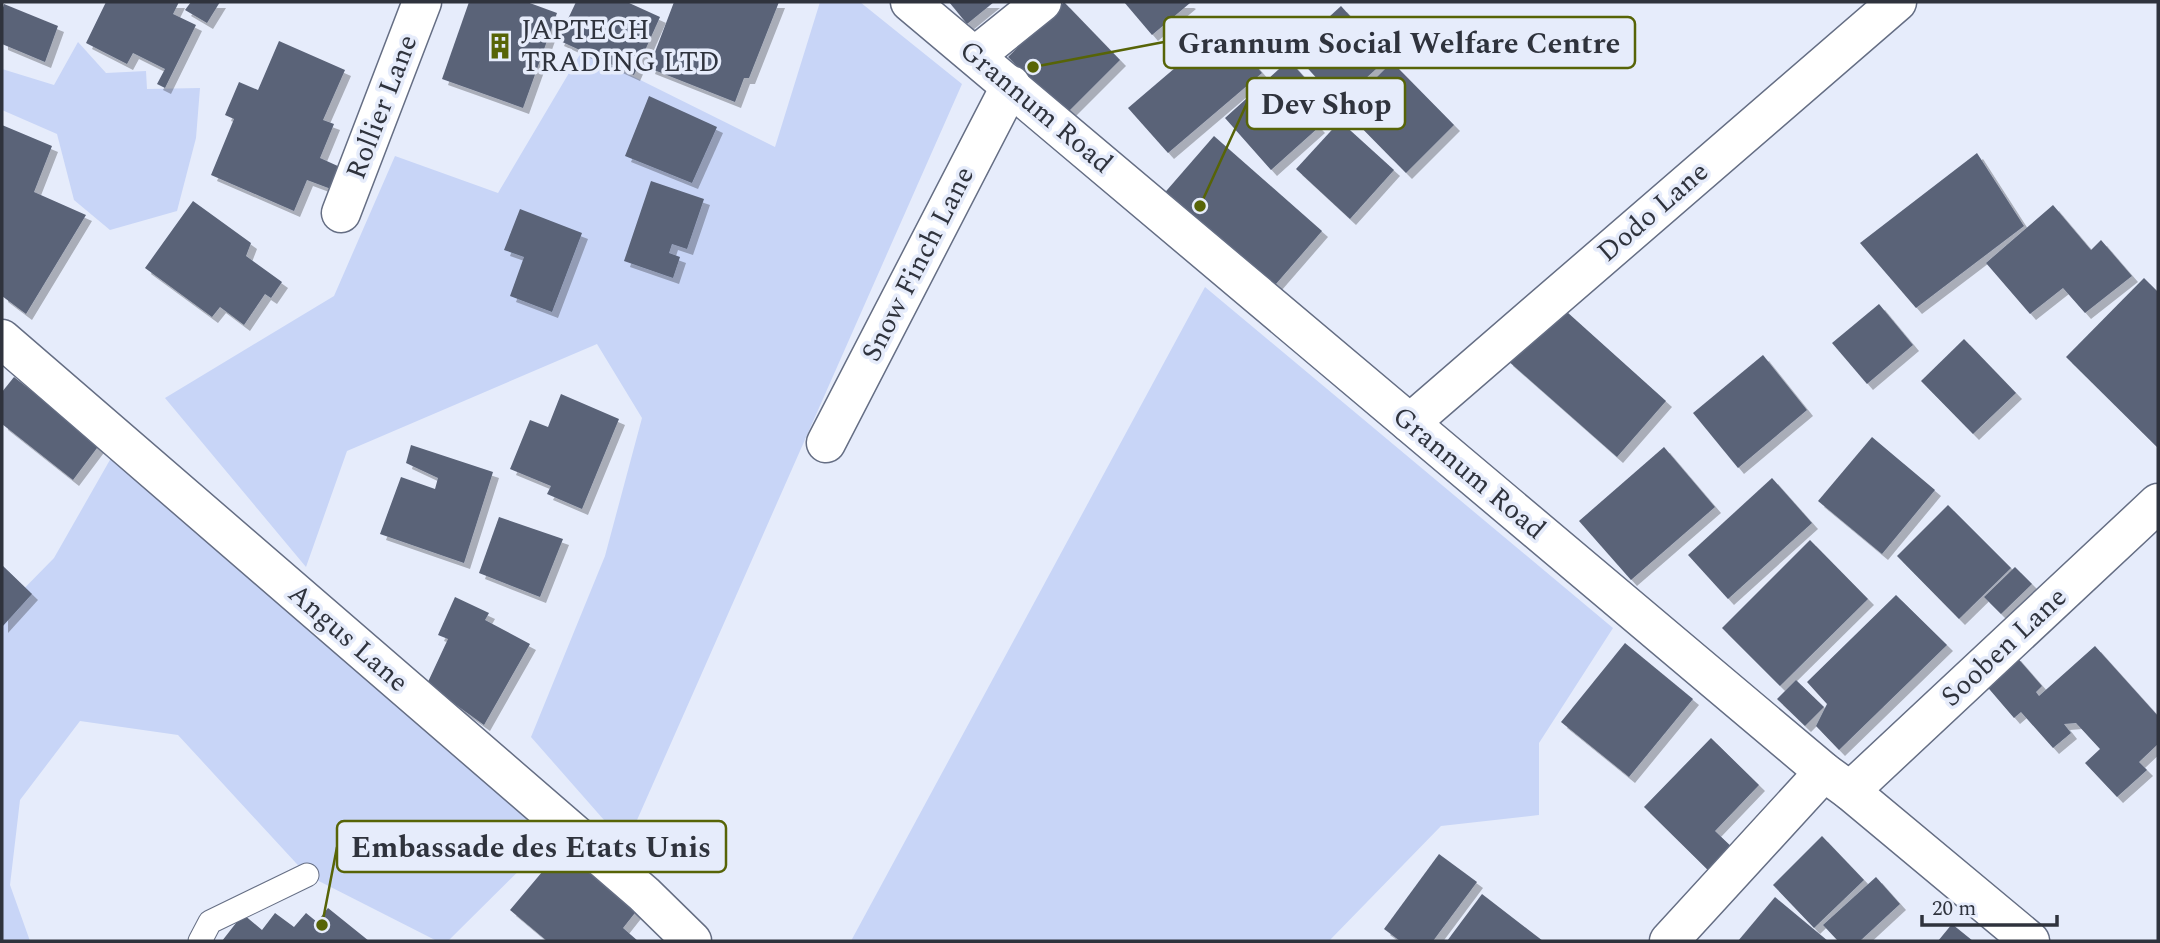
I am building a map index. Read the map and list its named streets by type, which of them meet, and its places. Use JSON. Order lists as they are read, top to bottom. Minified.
{"streets":{"street":["Rollier Lane","Grannum Road","Dodo Lane","Snow Finch Lane","Angus Lane","Sooben Lane"]},"crossings":[["Grannum Road","Dodo Lane"],["Grannum Road","Snow Finch Lane"],["Grannum Road","Sooben Lane"]],"places":{"building":["JAPTECH TRADING LTD"],"other":["Grannum Social Welfare Centre","Dev Shop","Embassade des Etats Unis"]},"scale_bar":"20 m"}
